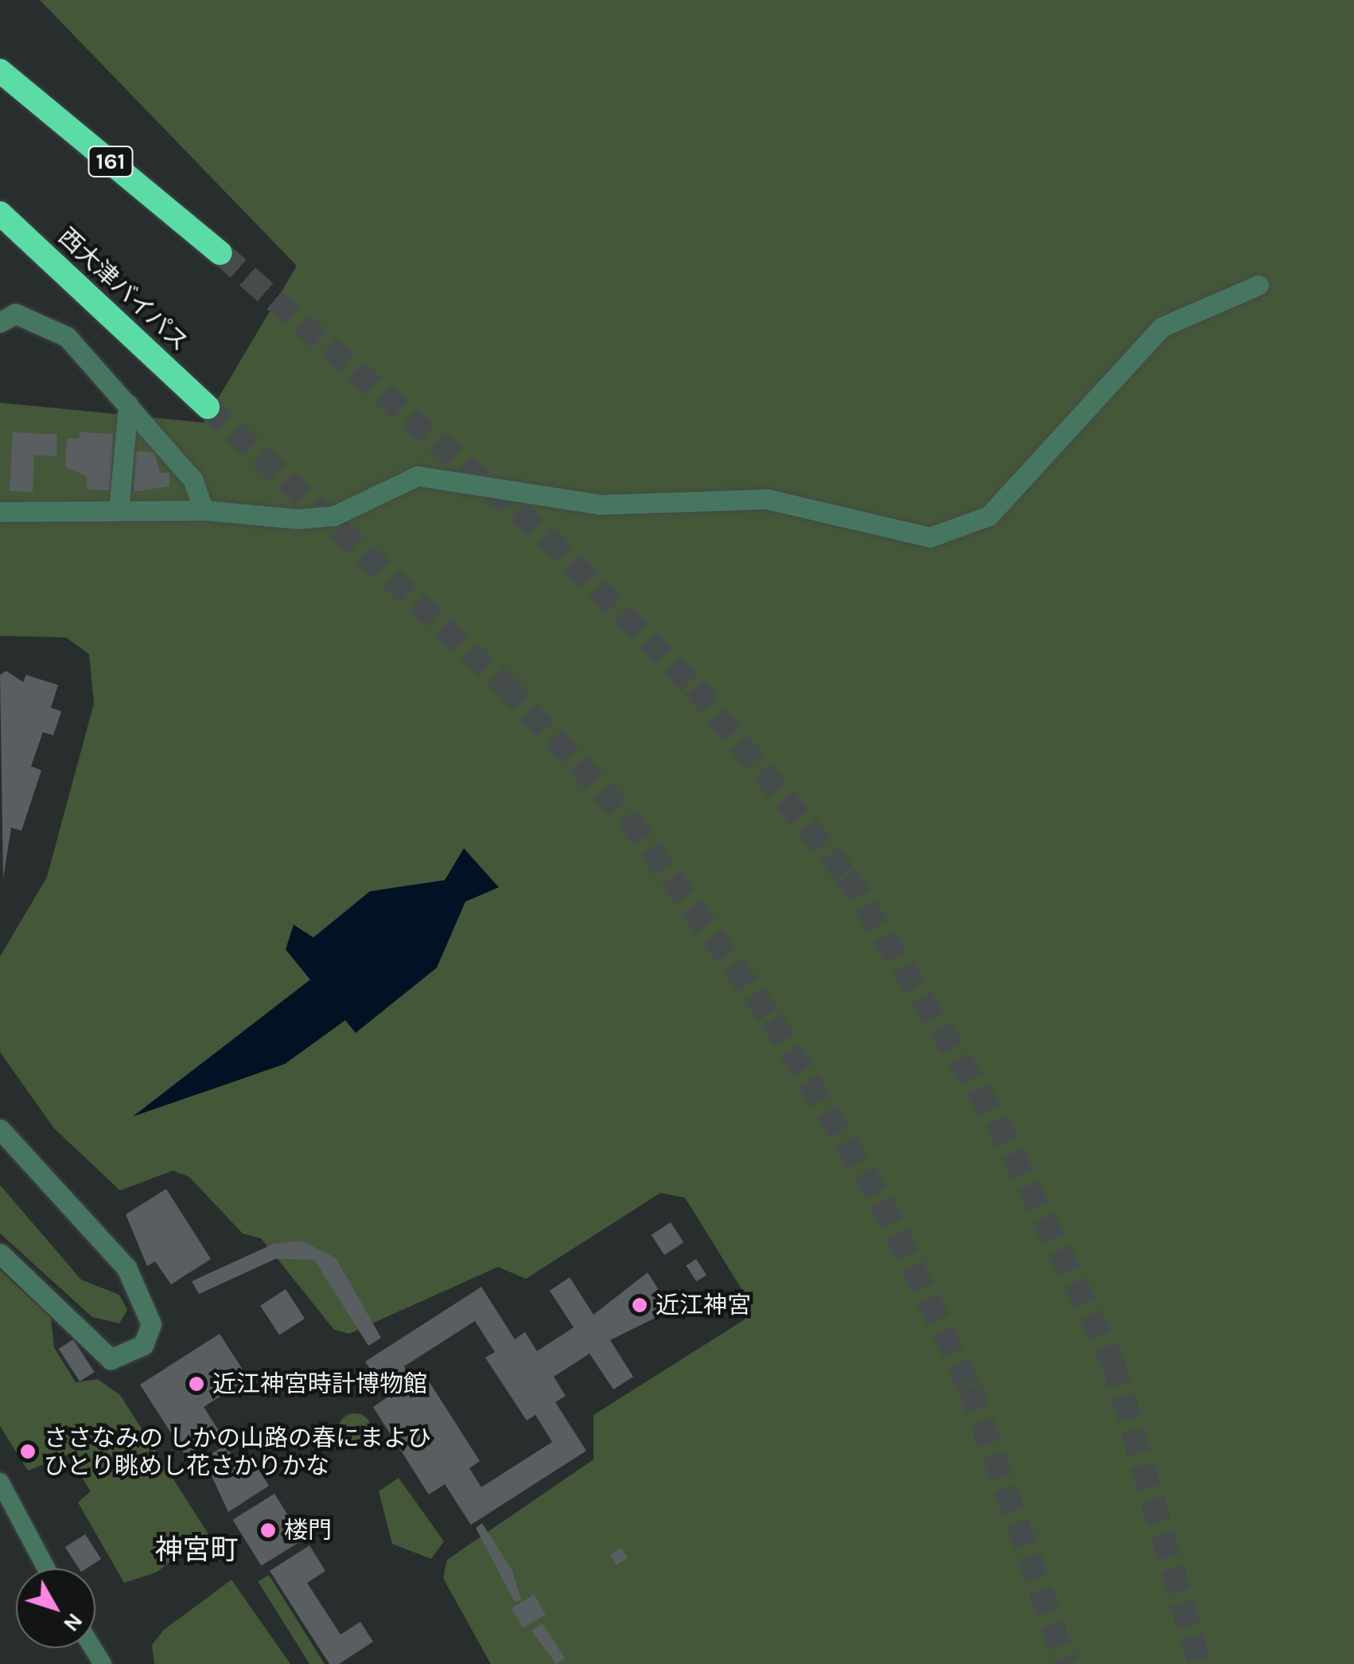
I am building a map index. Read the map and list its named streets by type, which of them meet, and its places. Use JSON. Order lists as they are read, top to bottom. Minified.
{"streets":{"highway":["161","西大津バイパス"]},"districts":["神宮町"],"places":["近江神宮","近江神宮時計博物館","ささなみの しかの山路の春にまよひ ひとり眺めし花さかりかな","楼門"],"north":"bottom right"}
